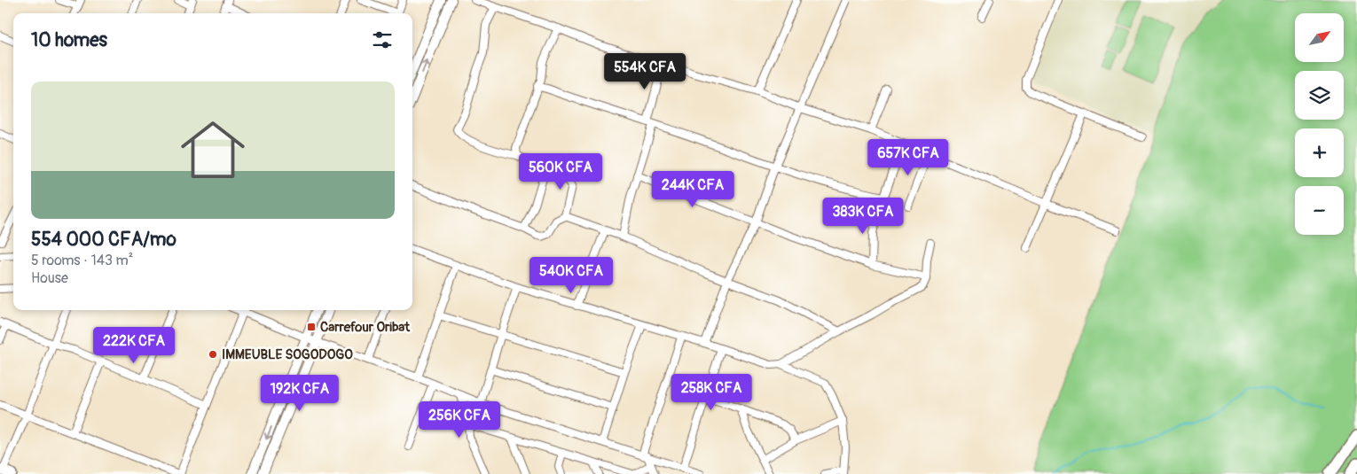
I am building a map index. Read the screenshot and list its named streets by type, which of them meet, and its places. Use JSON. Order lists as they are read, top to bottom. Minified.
{"places":{"transit":["Carrefour Oribat"],"other":["IMMEUBLE SOGODOGO"]},"north":"top right","page":{"map_buttons":["+","−"],"heading":"10 homes","price":["554K CFA","657K CFA","560K CFA","244K CFA","383K CFA","540K CFA","222K CFA","258K CFA","192K CFA","256K CFA"],"list":[{"name":"554 000 CFA/mo","note":"5 rooms · 143 m² · House"}]}}
